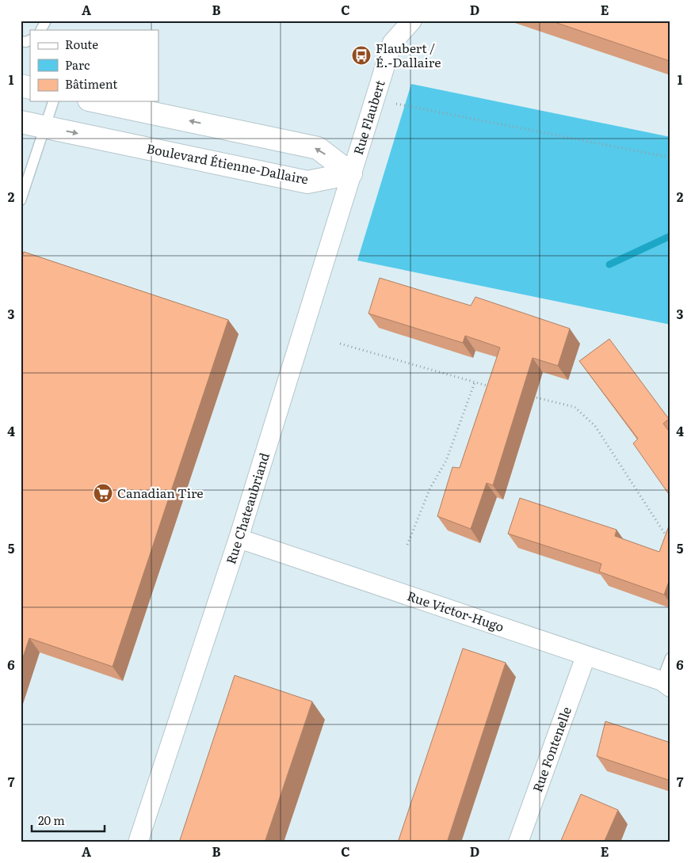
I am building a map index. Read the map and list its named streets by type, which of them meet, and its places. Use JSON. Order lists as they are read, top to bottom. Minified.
{"streets":{"street":["Rue Flaubert","Boulevard Étienne-Dallaire","Rue Chateaubriand","Rue Victor-Hugo","Rue Fontenelle"]},"crossings":[["Rue Flaubert","Boulevard Étienne-Dallaire"],["Rue Flaubert","Rue Chateaubriand"],["Boulevard Étienne-Dallaire","Rue Chateaubriand"],["Rue Chateaubriand","Rue Victor-Hugo"],["Rue Victor-Hugo","Rue Fontenelle"]],"places":{"bus stop":["Flaubert / É.-Dallaire"],"supermarket":["Canadian Tire"]},"legend":["Route","Parc","Bâtiment"],"scale_bar":"20 m","grid":{"columns":["A","B","C","D","E"],"rows":["1","2","3","4","5","6","7"]}}
